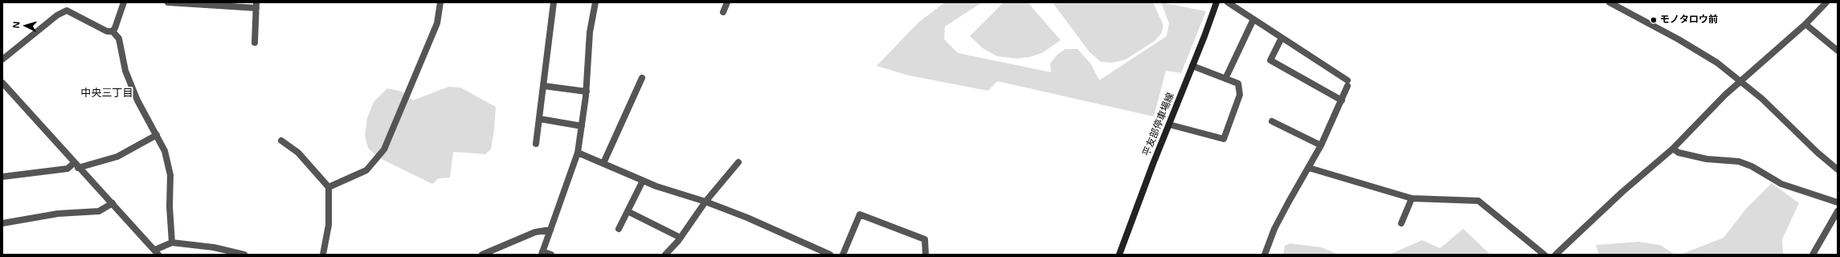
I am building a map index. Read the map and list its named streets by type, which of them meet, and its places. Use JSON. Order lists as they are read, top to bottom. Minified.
{"streets":{"main road":["平友部停車場線"]},"districts":["中央三丁目"],"places":["モノタロウ前"],"north":"left"}
